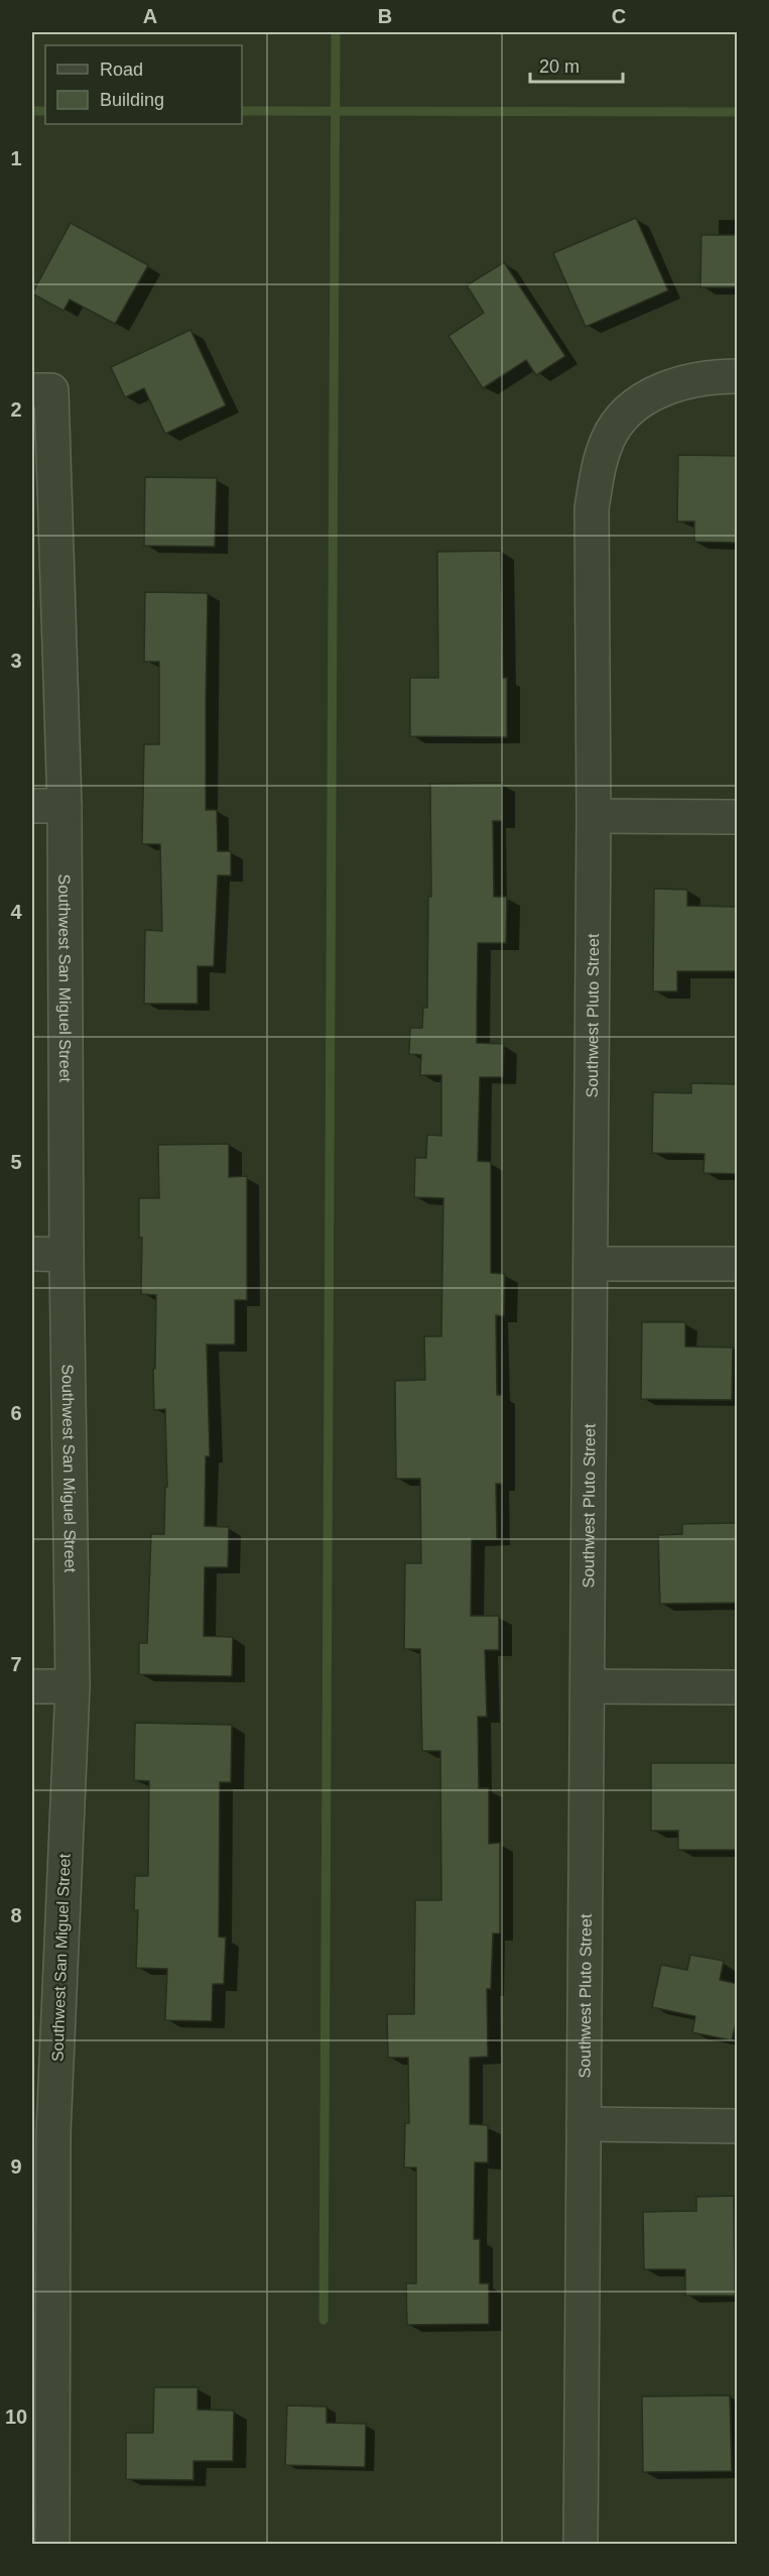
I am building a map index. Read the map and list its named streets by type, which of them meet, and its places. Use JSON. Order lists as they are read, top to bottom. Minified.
{"streets":{"street":["Southwest San Miguel Street","Southwest Pluto Street"]},"legend":["Road","Building"],"scale_bar":"20 m","grid":{"columns":["A","B","C"],"rows":["1","2","3","4","5","6","7","8","9","10"]}}
